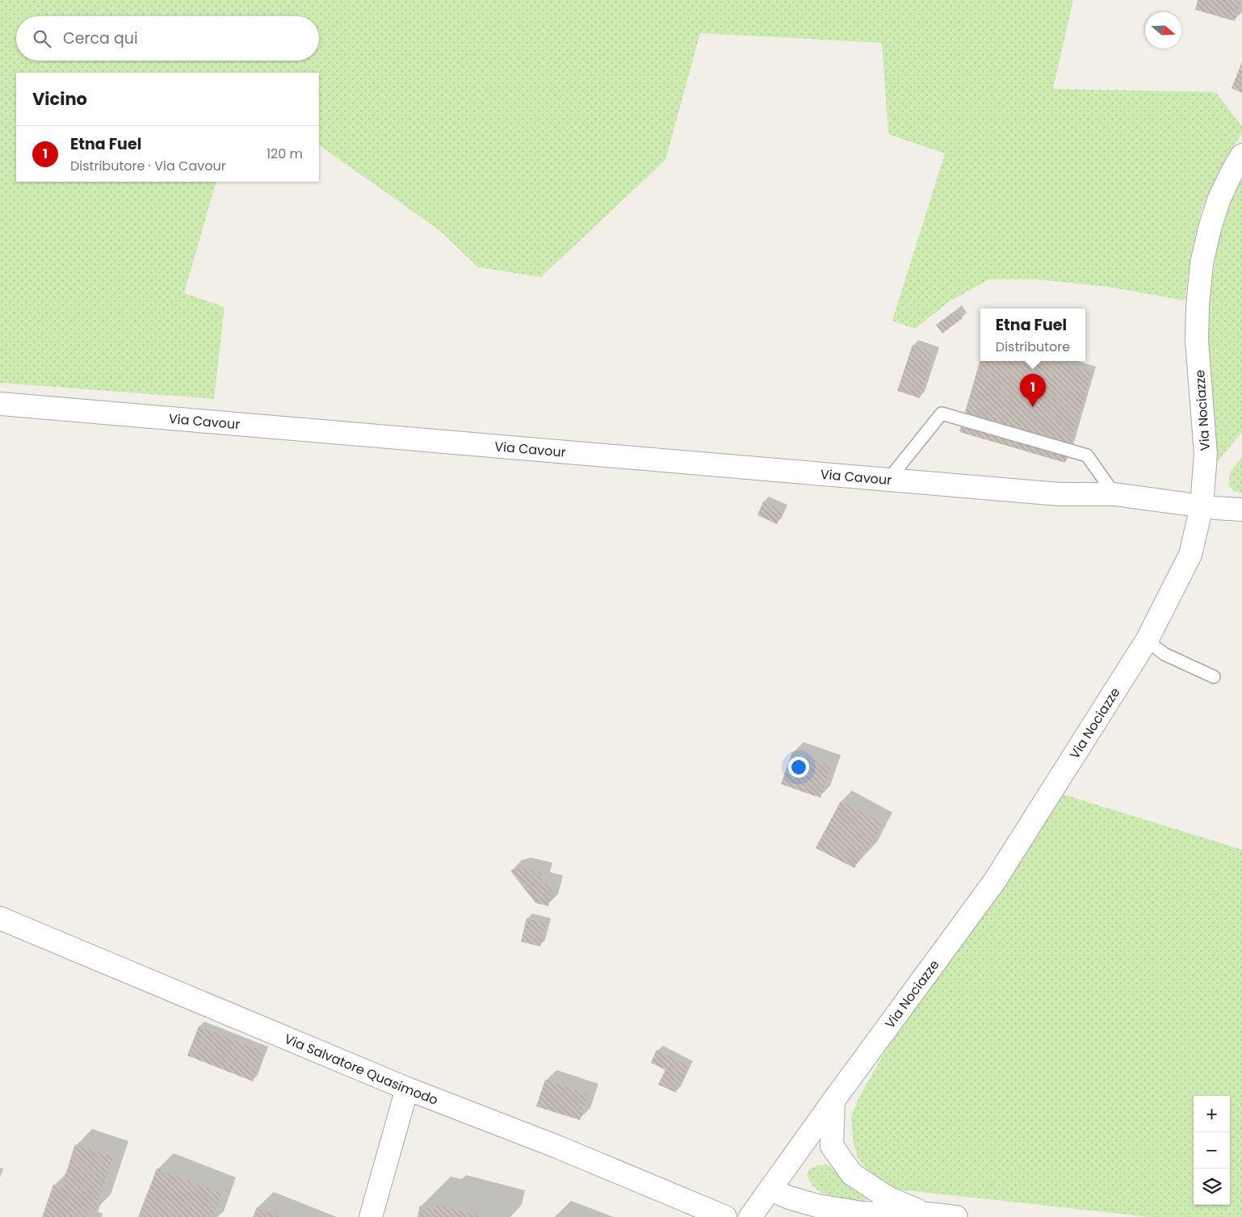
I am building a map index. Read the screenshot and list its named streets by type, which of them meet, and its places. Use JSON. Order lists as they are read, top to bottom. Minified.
{"streets":{"street":["Via Nociazze","Via Cavour","Via Salvatore Quasimodo"]},"north":"right","page":{"search":"Cerca qui","heading":"Vicino","list":[{"mark":"1","name":"Etna Fuel","note":"Distributore · Via Cavour","value":"120 m"}],"popup":["Etna Fuel","Distributore"],"pins":"1","map_buttons":["+","−"]}}
